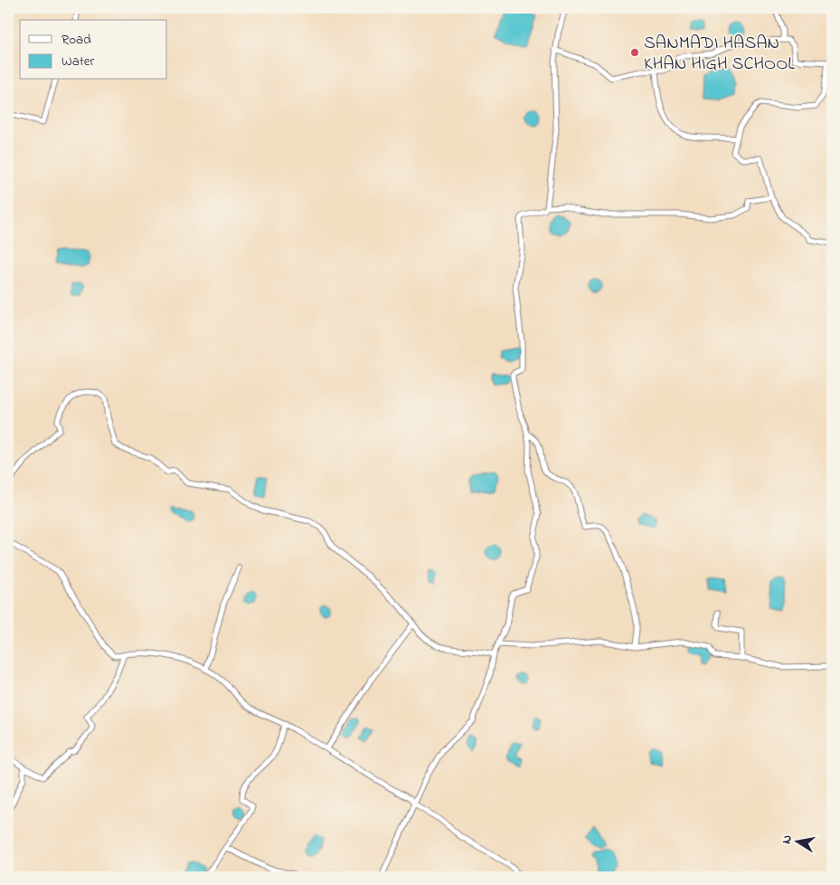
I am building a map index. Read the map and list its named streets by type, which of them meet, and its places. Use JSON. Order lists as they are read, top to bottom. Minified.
{"places":["SANMADI HASAN KHAN HIGH SCHOOL"],"legend":["Road","Water"],"north":"left"}
